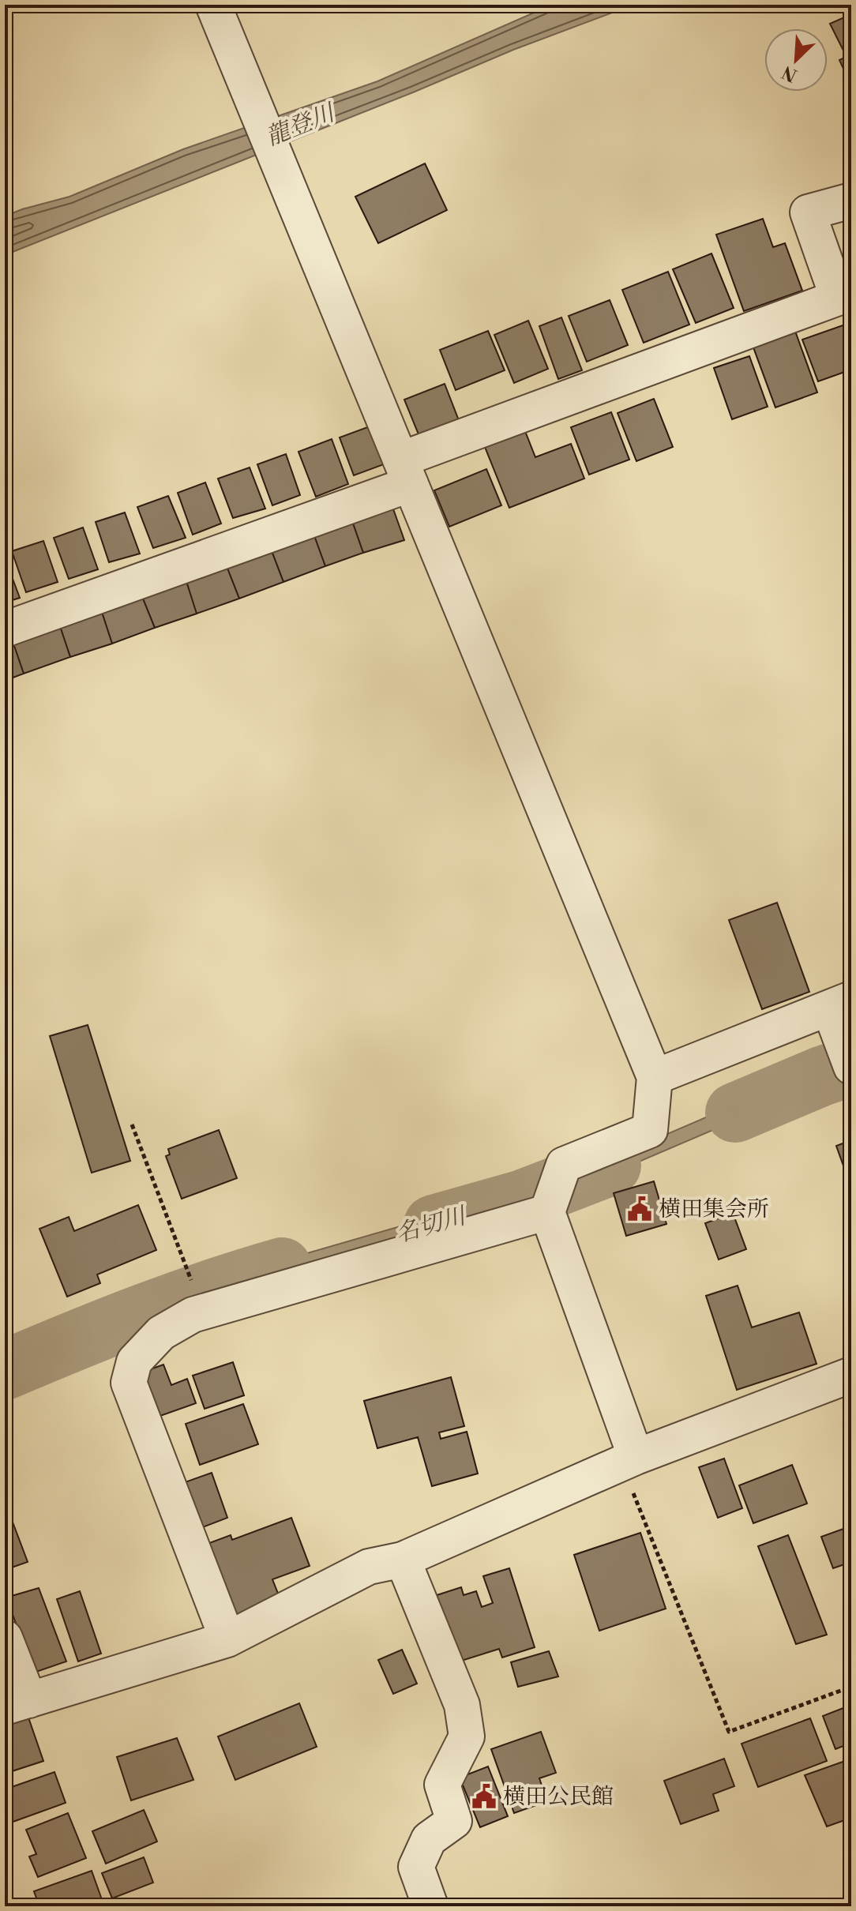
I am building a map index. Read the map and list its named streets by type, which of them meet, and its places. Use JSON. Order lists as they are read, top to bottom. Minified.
{"water":["龍登川","名切川"],"places":{"public building":["横田集会所","横田公民館"]},"north":"bottom left"}
